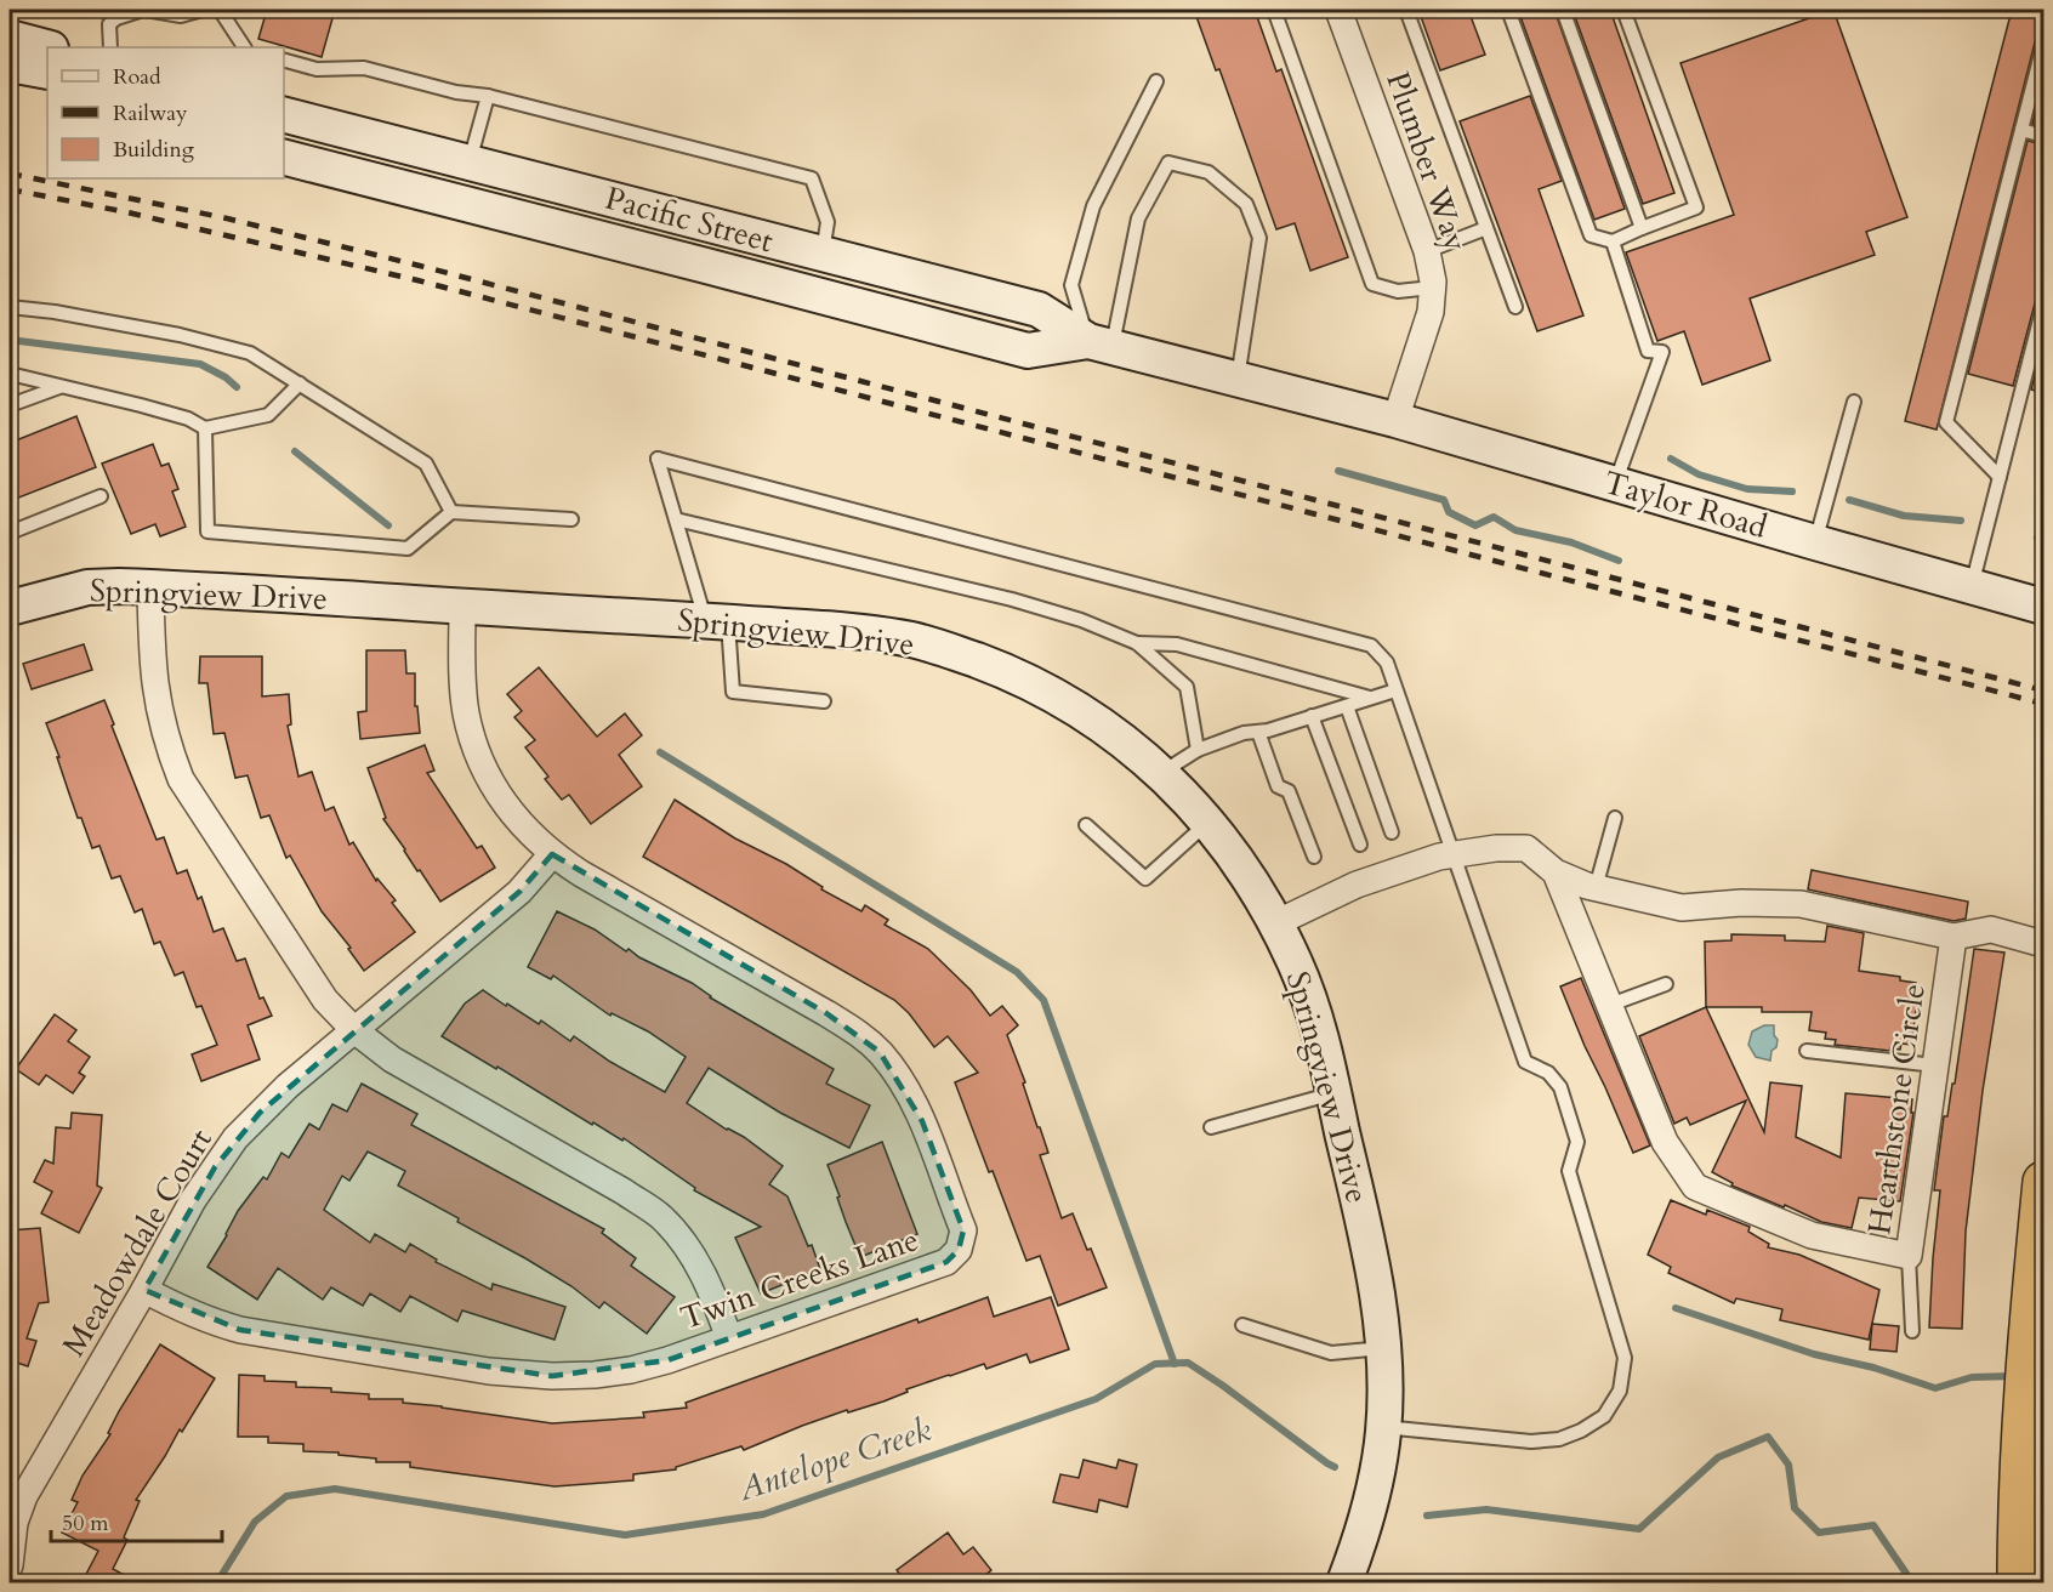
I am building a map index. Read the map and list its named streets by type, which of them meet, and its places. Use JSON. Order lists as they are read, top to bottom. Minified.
{"streets":{"main road":["Pacific Street","Taylor Road","Springview Drive"],"street":["Plumber Way","Hearthstone Circle","Meadowdale Court","Twin Creeks Lane"]},"crossings":[["Plumber Way","Taylor Road"],["Pacific Street","Taylor Road"],["Springview Drive","Hearthstone Circle"],["Springview Drive","Twin Creeks Lane"],["Meadowdale Court","Twin Creeks Lane"]],"water":["Antelope Creek"],"legend":["Road","Railway","Building"],"scale_bar":"50 m"}
